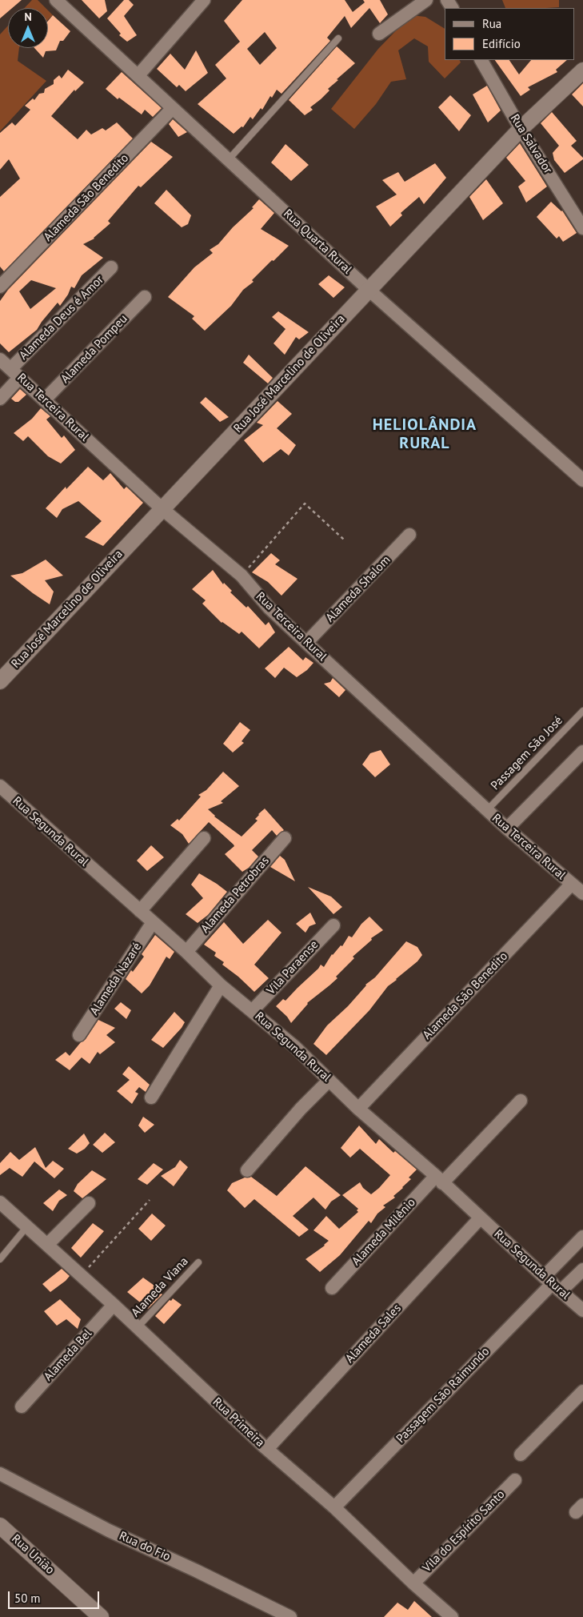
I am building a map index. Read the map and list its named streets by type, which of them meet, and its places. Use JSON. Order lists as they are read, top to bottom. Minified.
{"streets":{"street":["Rua Salvador","Alameda São Benedito","Rua Quarta Rural","Alameda Deus é Amor","Alameda Pompeu","Rua José Marcelino de Oliveira","Rua Terceira Rural","Alameda Shalom","Rua Segunda Rural","Alameda Petrobras","Vila Paraense","Alameda Nazaré","Alameda Milênio","Alameda Sales","Alameda Bel","Passagem São Raimundo","Rua Primeira","Vila do Espírito Santo","Rua do Fio","Rua União"],"lane":["Passagem São José","Alameda Viana"]},"crossings":[["Rua Salvador","Rua José Marcelino de Oliveira"],["Alameda São Benedito","Rua Quarta Rural"],["Alameda São Benedito","Rua Terceira Rural"],["Alameda São Benedito","Rua Segunda Rural"],["Rua Quarta Rural","Rua José Marcelino de Oliveira"],["Alameda Deus é Amor","Rua Terceira Rural"],["Alameda Pompeu","Rua Terceira Rural"],["Rua José Marcelino de Oliveira","Rua Terceira Rural"],["Rua Terceira Rural","Alameda Shalom"],["Rua Terceira Rural","Passagem São José"],["Rua Segunda Rural","Alameda Petrobras"],["Rua Segunda Rural","Vila Paraense"],["Rua Segunda Rural","Alameda Nazaré"],["Rua Segunda Rural","Alameda Milênio"],["Rua Segunda Rural","Alameda Sales"],["Rua Segunda Rural","Passagem São Raimundo"],["Alameda Viana","Rua Primeira"],["Alameda Sales","Rua Primeira"],["Alameda Bel","Rua Primeira"],["Passagem São Raimundo","Rua Primeira"],["Rua Primeira","Vila do Espírito Santo"]],"districts":["HELIOLÂNDIA RURAL"],"legend":["Rua","Edifício"],"scale_bar":"50 m","north":"top"}
